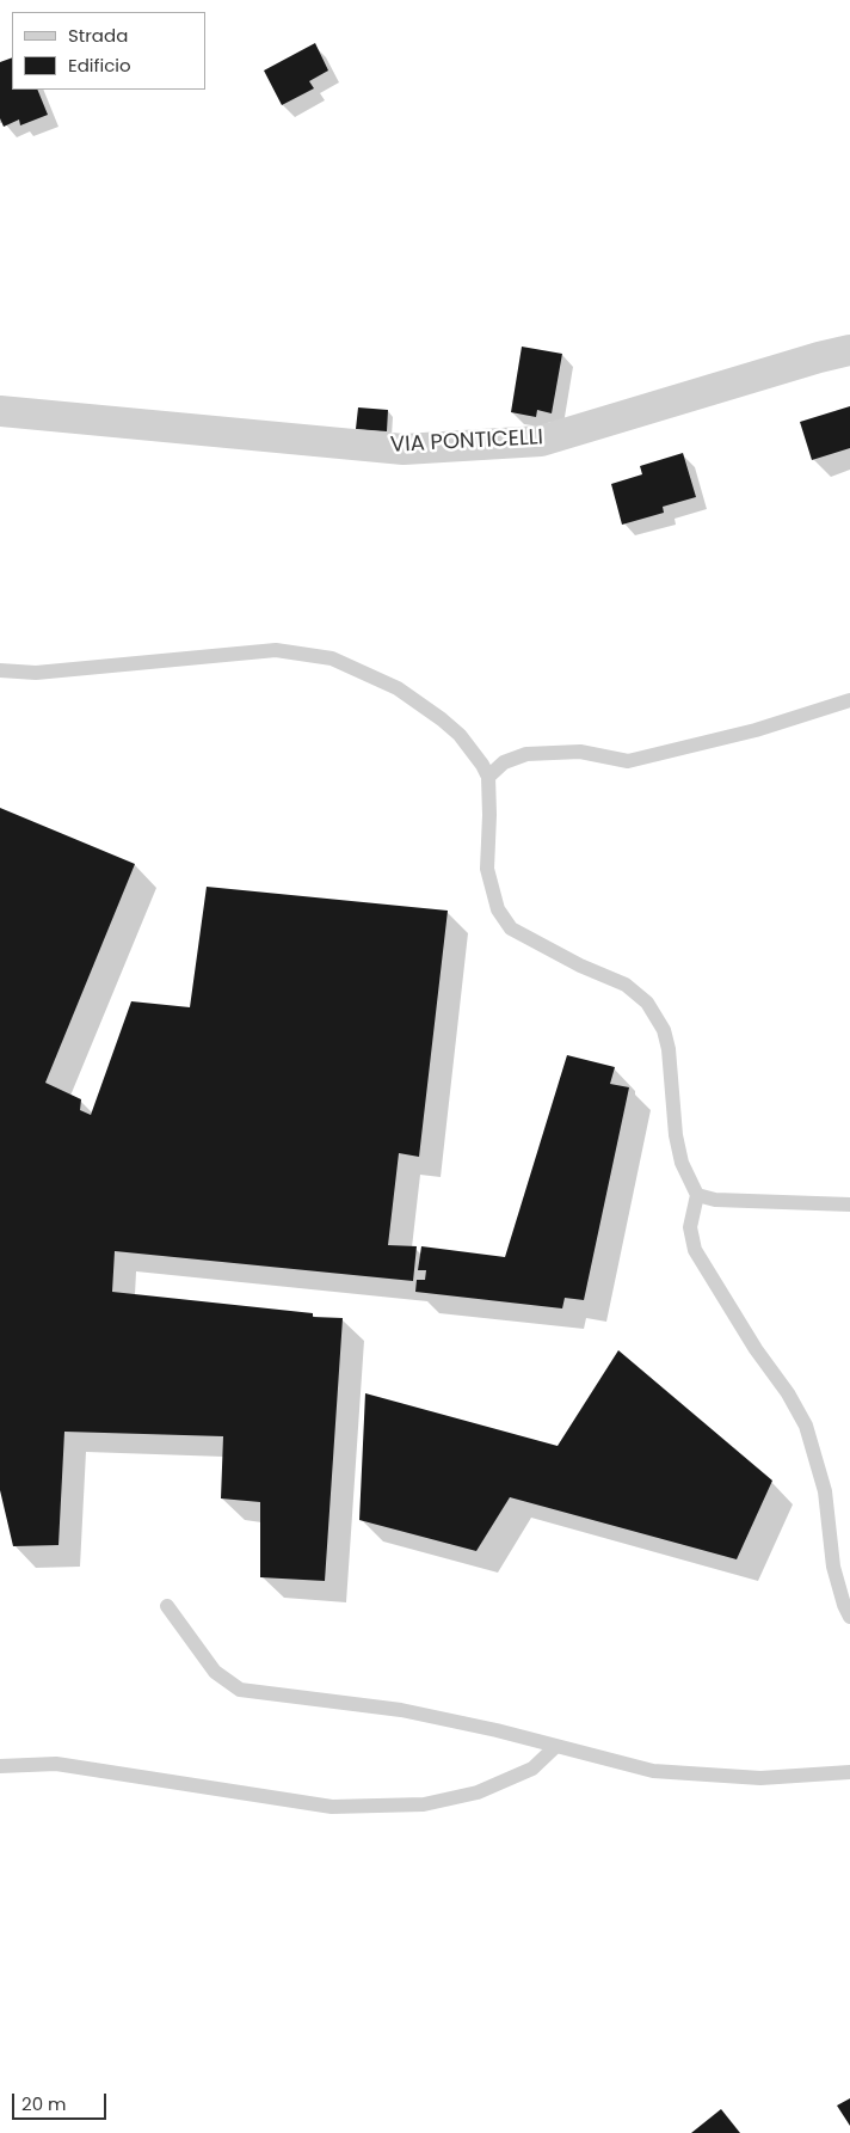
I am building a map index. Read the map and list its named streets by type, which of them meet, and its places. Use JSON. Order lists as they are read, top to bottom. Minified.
{"streets":{"street":["VIA PONTICELLI"]},"legend":["Strada","Edificio"],"scale_bar":"20 m"}
